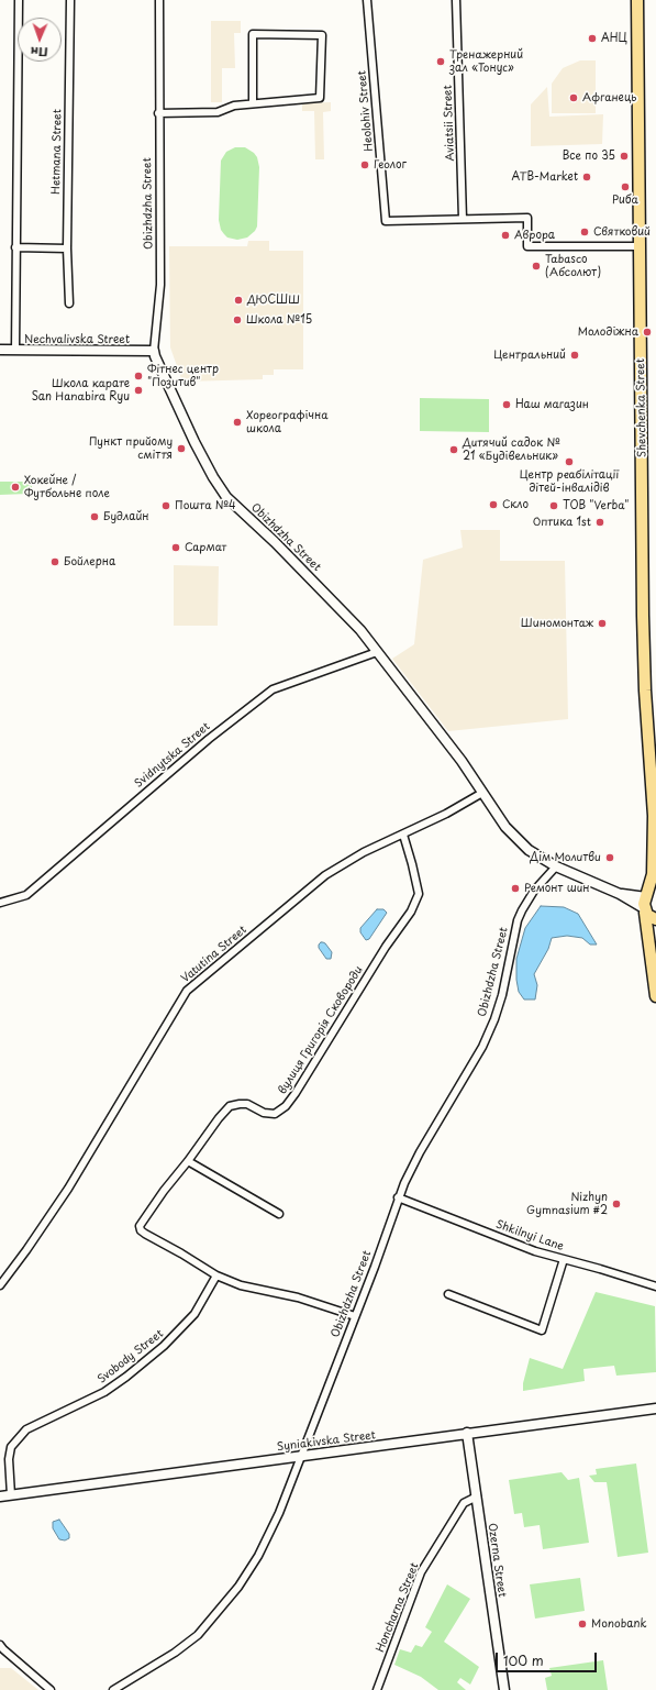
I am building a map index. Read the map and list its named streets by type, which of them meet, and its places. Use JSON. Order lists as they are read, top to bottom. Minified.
{"streets":{"main road":["Shevchenka Street"],"street":["Heolohiv Street","Aviatsii Street","Hetmana Street","Obizhdzha Street","Nechvalivska Street","Svidnytska Street","Vatutina Street","вулиця Григорія Сковороди","Shkilnyi Lane","Svobody Street","Syniakivska Street","Ozerna Street","Honcharna Street"]},"crossings":[["Heolohiv Street","Aviatsii Street"],["Obizhdzha Street","Nechvalivska Street"],["Obizhdzha Street","Shevchenka Street"],["Obizhdzha Street","Svidnytska Street"],["Obizhdzha Street","Vatutina Street"],["Obizhdzha Street","Shkilnyi Lane"],["Obizhdzha Street","Syniakivska Street"],["Vatutina Street","вулиця Григорія Сковороди"],["вулиця Григорія Сковороди","Svobody Street"],["Svobody Street","Syniakivska Street"],["Syniakivska Street","Ozerna Street"],["Ozerna Street","Honcharna Street"]],"places":["АНЦ","Тренажерний зал «Тонус»","Афганець","Все по 35","Геолог","ATB-Market","Риба","Святковий","Аврора","Tabasco (Абсолют)","ДЮСШШ","Школа №15","Молодіжна","Центральний","Фітнес центр \"Позитив\"","Школа карате San Hanabira Ryu","Наш магазин","Хореографічна школа","Пункт прийому сміття","Дитячий садок № 21 «Будівельник»","Центр реабілітації дітей-інвалідів","Хокейне / Футбольне поле","Скло","Пошта №4","ТОВ \"Verba\"","Будлайн","Оптика 1st","Сармат","Бойлерна","Шиномонтаж","Дім Молитви","Ремонт шин","Nizhyn Gymnasium #2","Monobank"],"scale_bar":"100 m","north":"bottom"}
